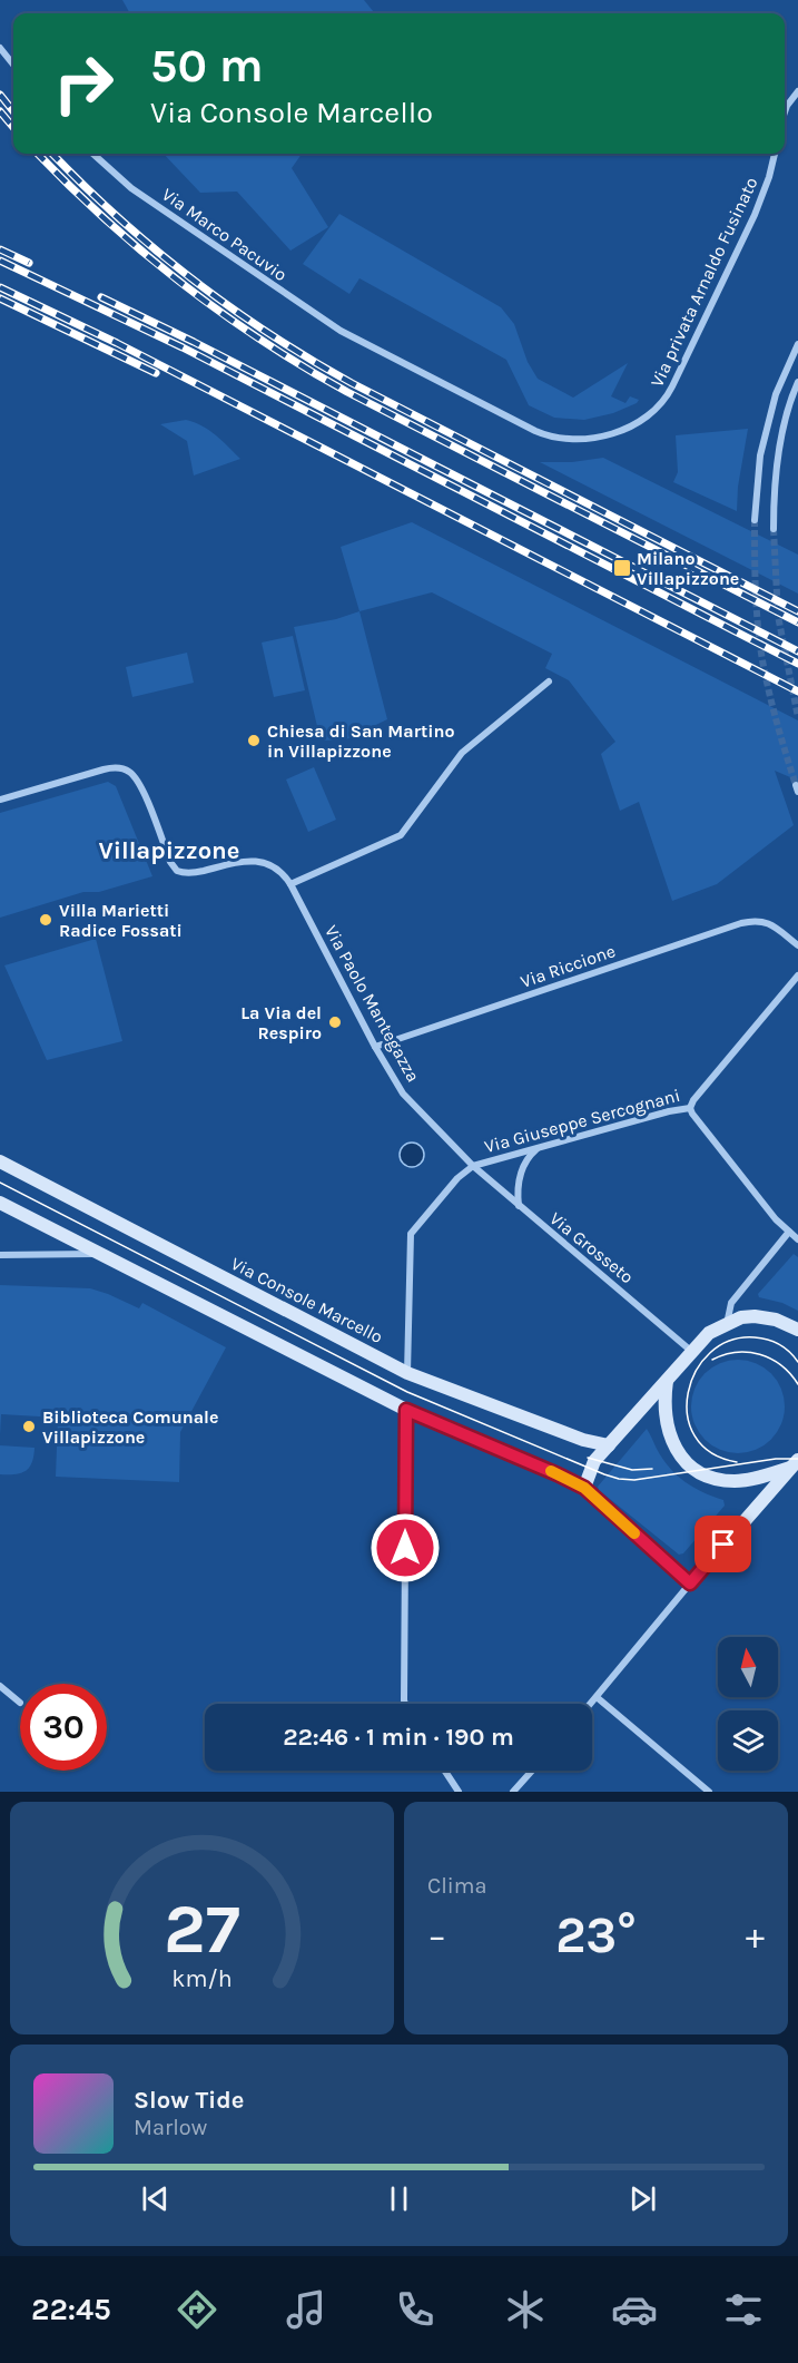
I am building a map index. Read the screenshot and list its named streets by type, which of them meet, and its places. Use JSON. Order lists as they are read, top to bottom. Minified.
{"streets":{"main road":["Via Console Marcello"],"street":["Via Marco Pacuvio","Via privata Arnaldo Fusinato","Via Riccione","Via Paolo Mantegazza","Via Giuseppe Sercognani","Via Grosseto"]},"crossings":[["Via Marco Pacuvio","Via privata Arnaldo Fusinato"],["Via Riccione","Via Paolo Mantegazza"],["Via Paolo Mantegazza","Via Giuseppe Sercognani"],["Via Paolo Mantegazza","Via Grosseto"],["Via Giuseppe Sercognani","Via Grosseto"]],"districts":["Villapizzone"],"places":{"transit":["Milano Villapizzone"],"other":["Chiesa di San Martino in Villapizzone","Villa Marietti Radice Fossati","La Via del Respiro","Biblioteca Comunale Villapizzone"]},"north":"top","page":{"turn":["50 m","Via Console Marcello"],"limit":"30","trip":"22:46 · 1 min · 190 m","tile":"Clima","heat":["−","23°","+"],"song":["Slow Tide","Marlow"],"tabs":"22:45","gauge":["27","km/h"]}}
